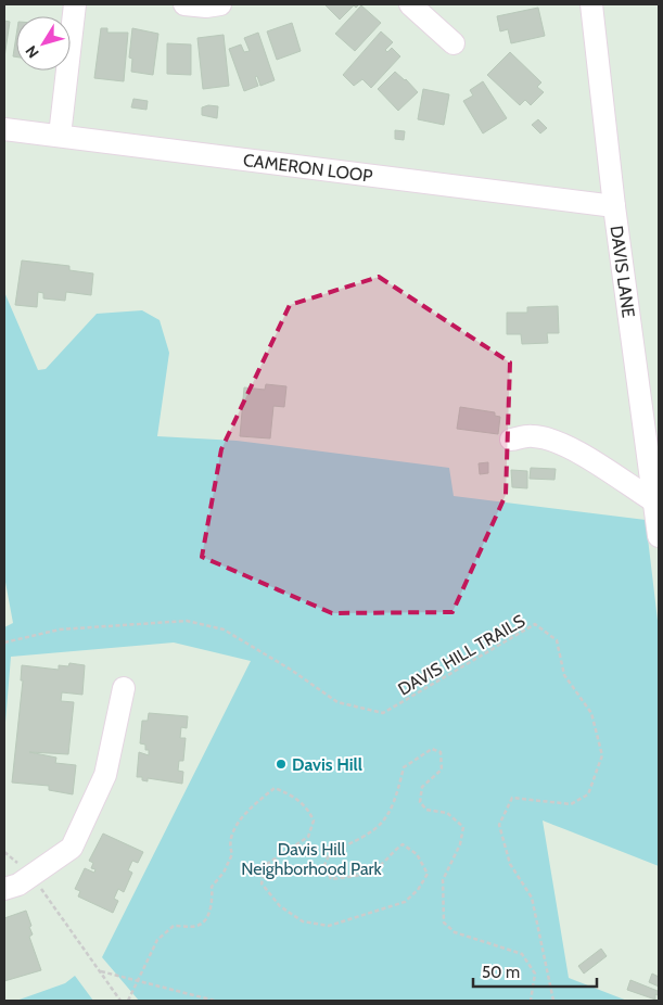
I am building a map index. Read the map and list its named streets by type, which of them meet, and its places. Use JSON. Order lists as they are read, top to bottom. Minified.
{"streets":{"street":["CAMERON LOOP","DAVIS LANE"],"path":["DAVIS HILL TRAILS"]},"crossings":[["CAMERON LOOP","DAVIS LANE"]],"parks":["Davis Hill Neighborhood Park"],"places":["Davis Hill"],"scale_bar":"50 m","north":"bottom left"}
